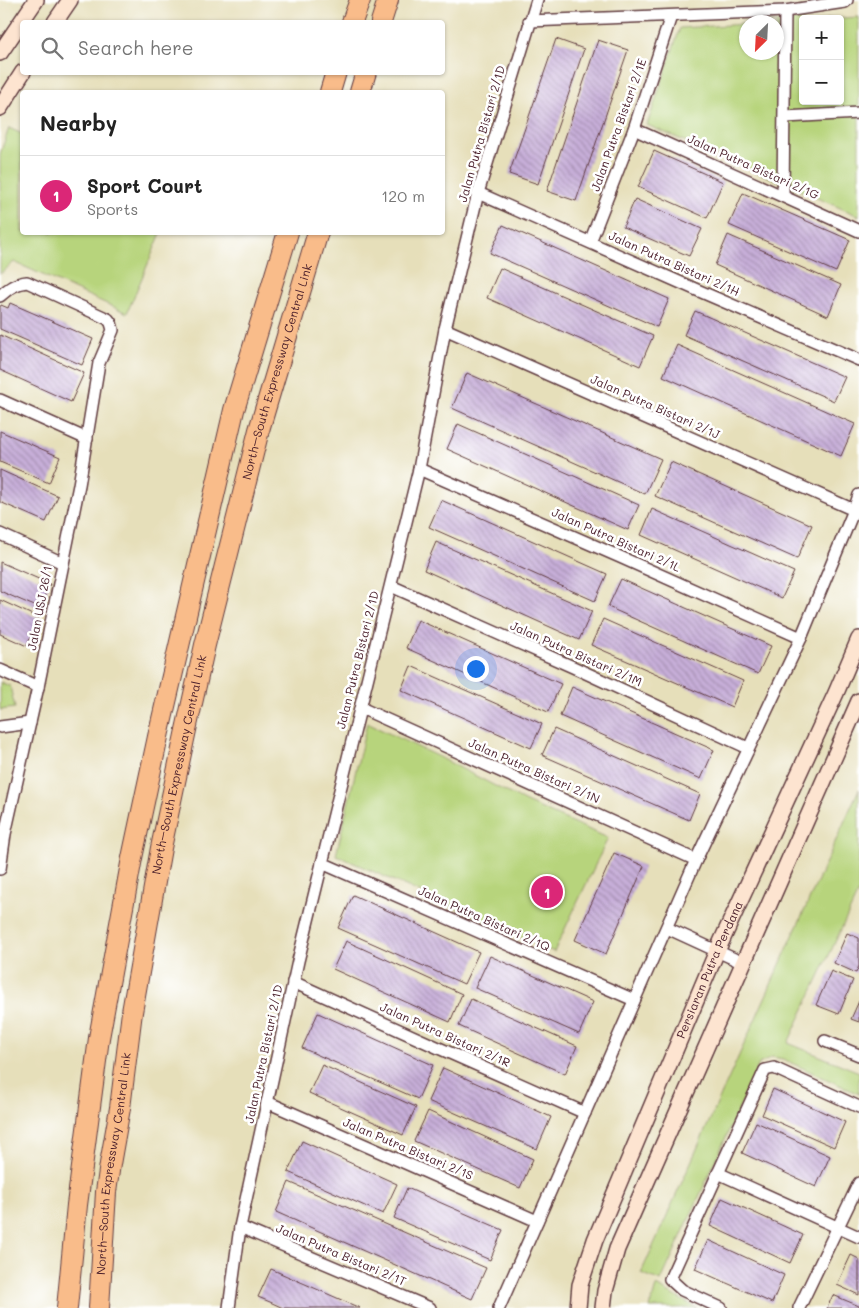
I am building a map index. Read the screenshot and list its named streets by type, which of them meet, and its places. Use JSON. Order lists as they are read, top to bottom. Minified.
{"streets":{"highway":["North–South Expressway Central Link"],"main road":["Persiaran Putra Perdana"],"street":["Jalan Putra Bistari 2/1E","Jalan Putra Bistari 2/1D","Jalan Putra Bistari 2/1G","Jalan Putra Bistari 2/1H","Jalan Putra Bistari 2/1J","Jalan Putra Bistari 2/1L","Jalan USJ 26/1","Jalan Putra Bistari 2/1M","Jalan Putra Bistari 2/1N","Jalan Putra Bistari 2/1Q","Jalan Putra Bistari 2/1R","Jalan Putra Bistari 2/1S","Jalan Putra Bistari 2/1T"]},"crossings":[["Jalan Putra Bistari 2/1E","Jalan Putra Bistari 2/1G"],["Jalan Putra Bistari 2/1E","Jalan Putra Bistari 2/1H"],["Jalan Putra Bistari 2/1D","Jalan Putra Bistari 2/1H"],["Jalan Putra Bistari 2/1D","Jalan Putra Bistari 2/1J"],["Jalan Putra Bistari 2/1D","Jalan Putra Bistari 2/1L"],["Jalan Putra Bistari 2/1D","Jalan Putra Bistari 2/1M"],["Jalan Putra Bistari 2/1D","Jalan Putra Bistari 2/1N"],["Jalan Putra Bistari 2/1D","Jalan Putra Bistari 2/1Q"],["Jalan Putra Bistari 2/1D","Jalan Putra Bistari 2/1R"],["Jalan Putra Bistari 2/1D","Jalan Putra Bistari 2/1S"],["Jalan Putra Bistari 2/1D","Jalan Putra Bistari 2/1T"]],"north":"bottom left","page":{"map_buttons":["+","−"],"search":"Search here","heading":"Nearby","list":[{"mark":"1","name":"Sport Court","note":"Sports","value":"120 m"}],"pins":"1"}}
